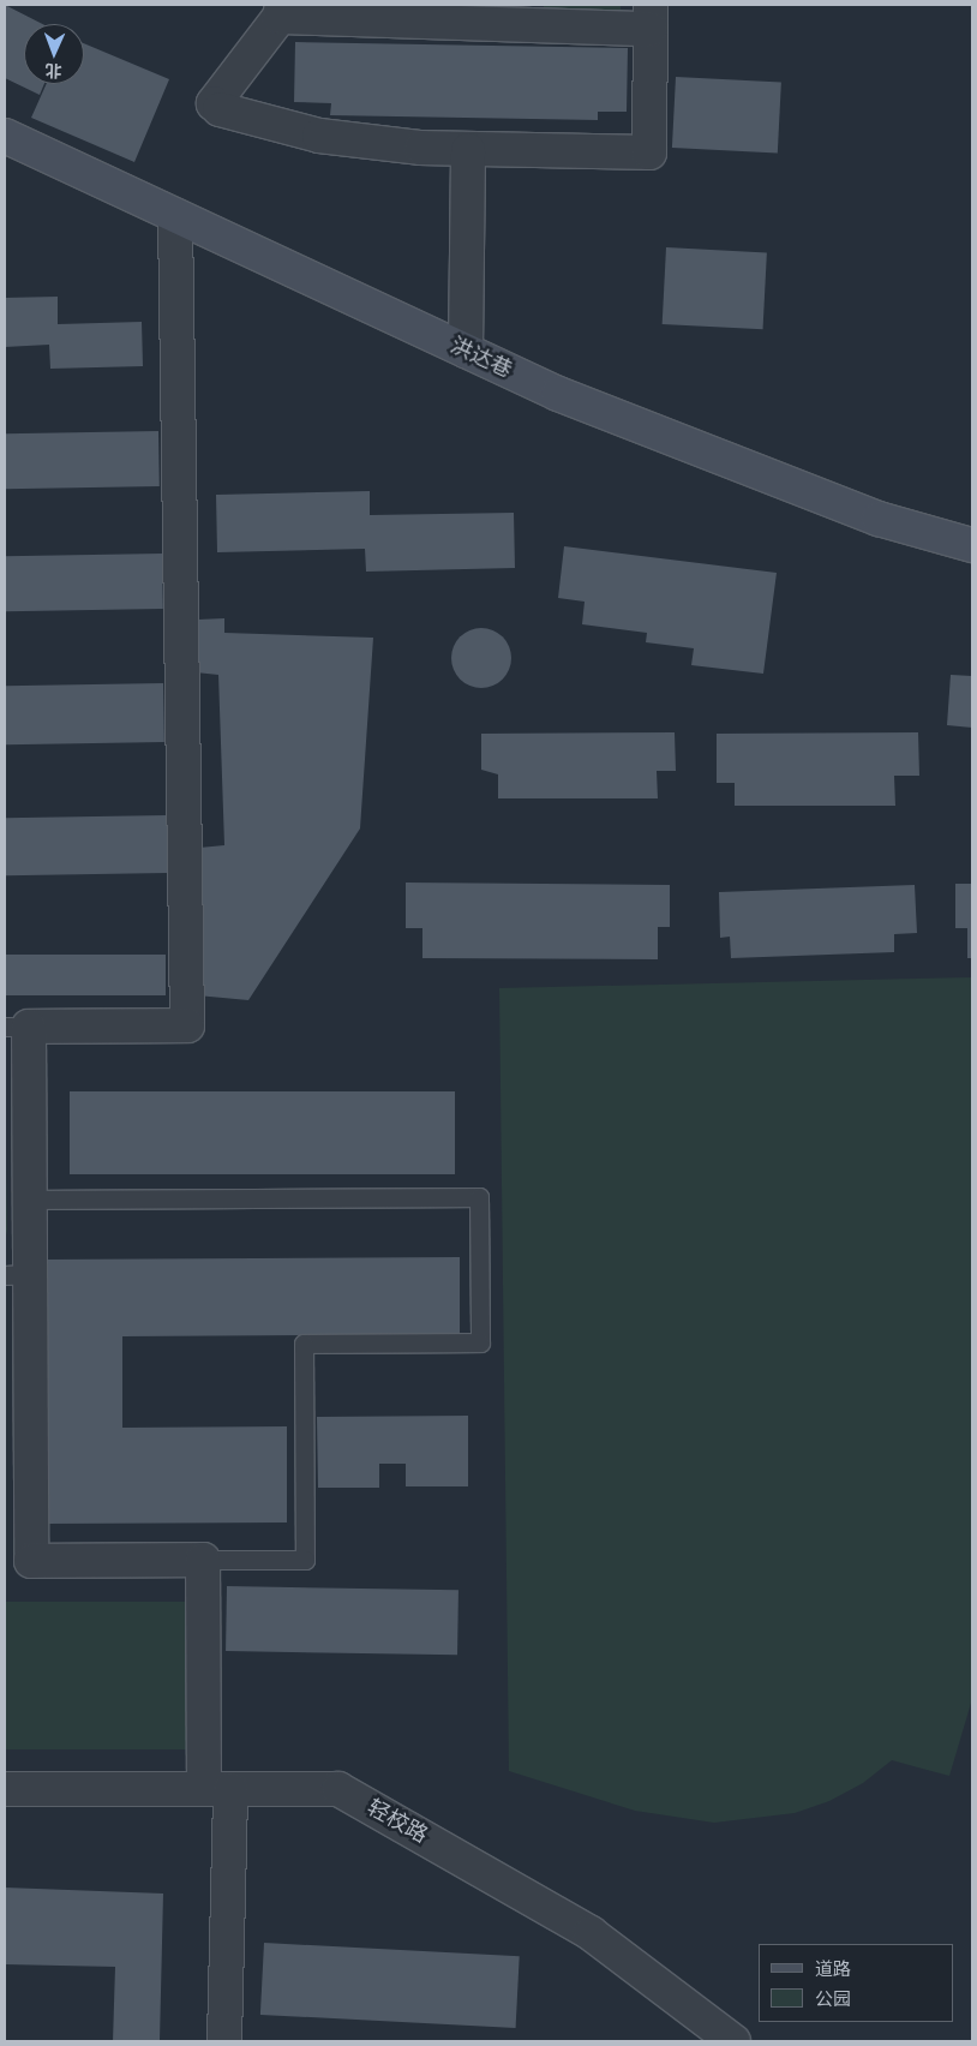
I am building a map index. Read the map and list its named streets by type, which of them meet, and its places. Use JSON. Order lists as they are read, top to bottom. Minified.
{"streets":{"street":["洪达巷","轻校路"]},"legend":["道路","公园"],"north":"bottom"}
